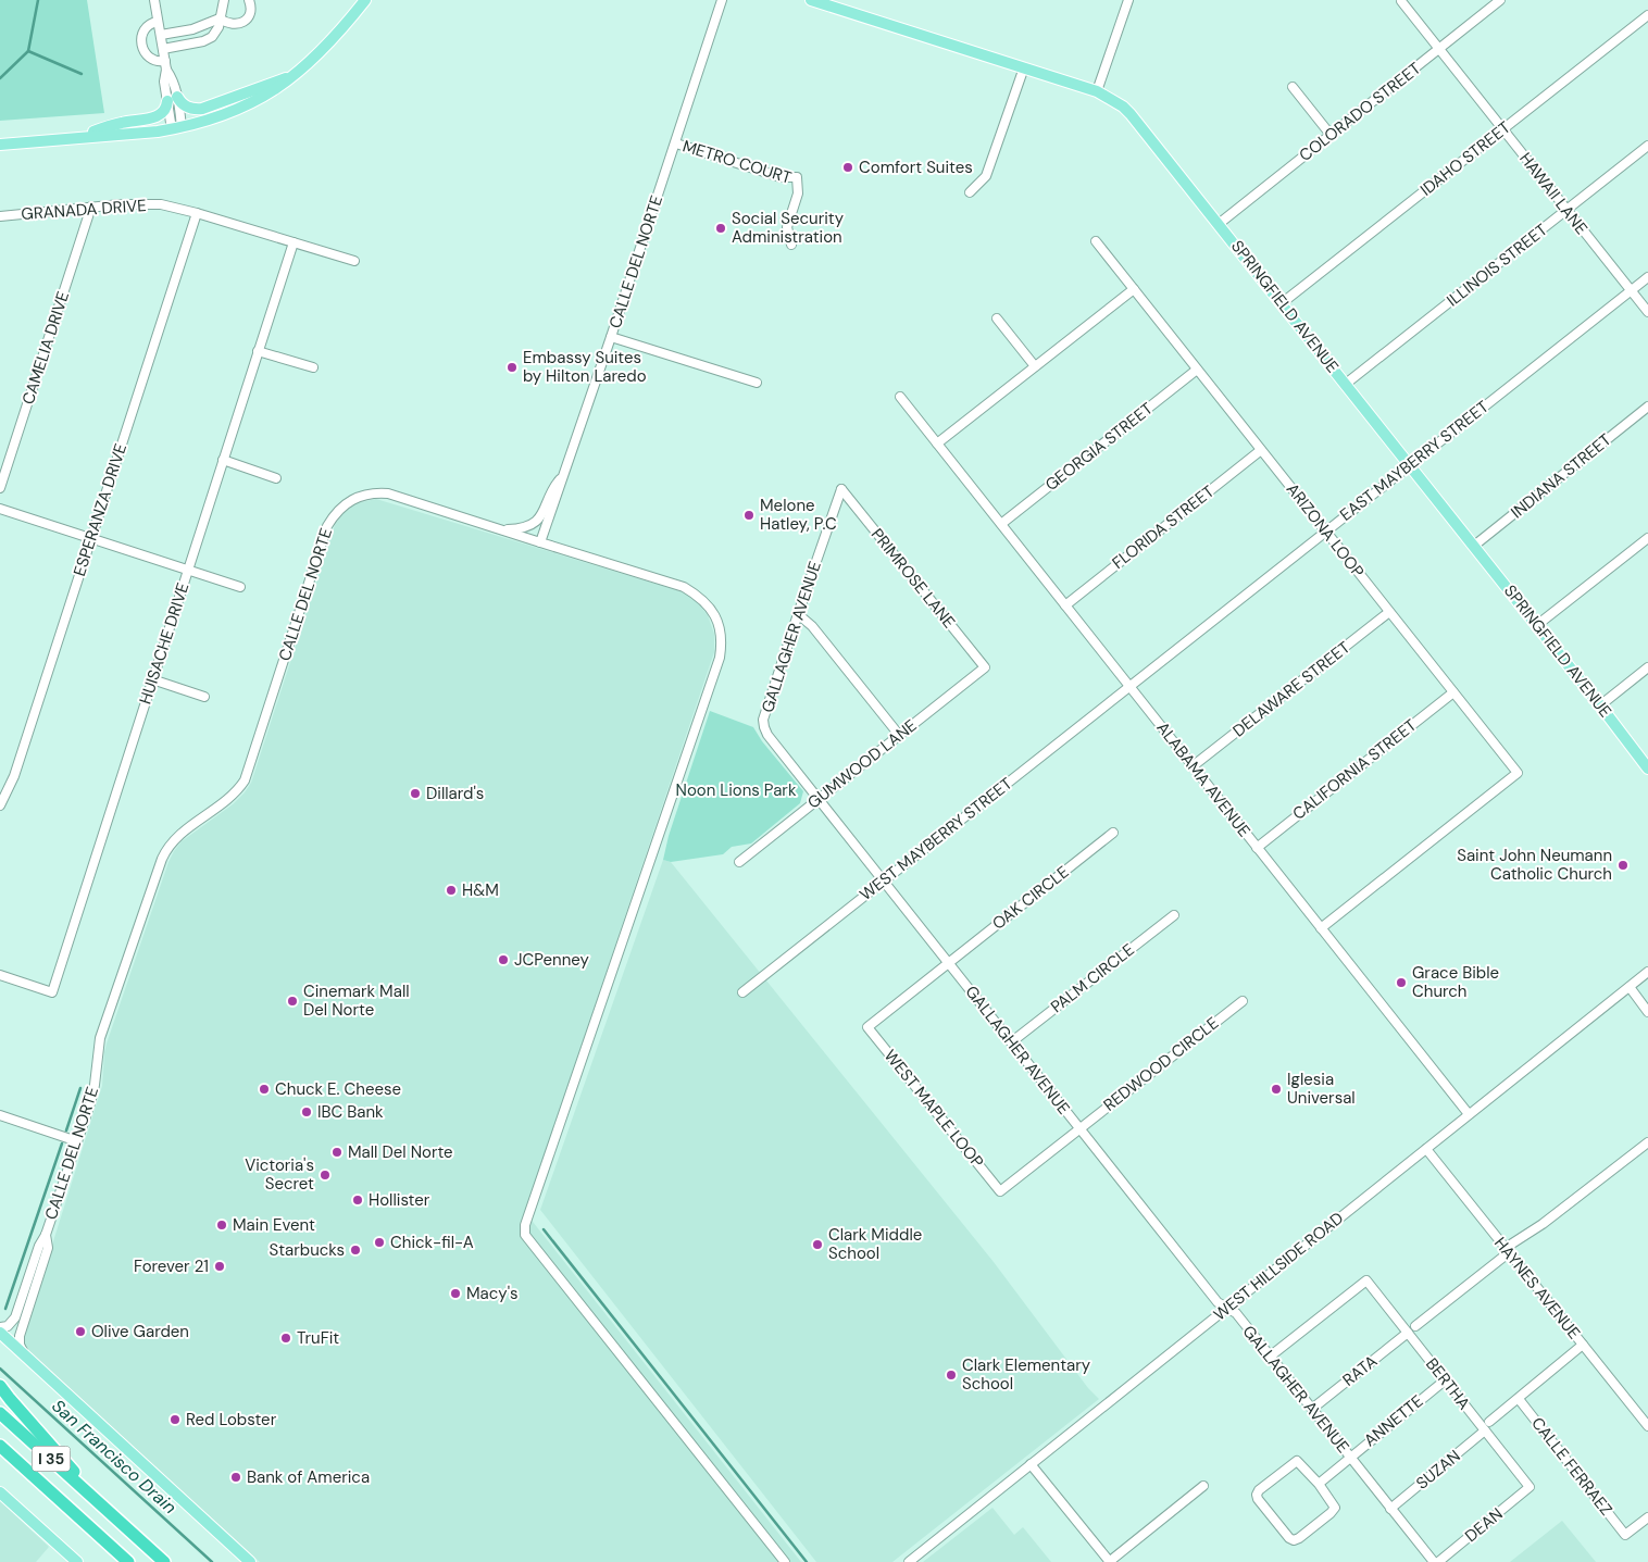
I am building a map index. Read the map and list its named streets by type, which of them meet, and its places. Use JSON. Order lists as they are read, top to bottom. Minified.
{"streets":{"highway":["I 35"],"main road":["SPRINGFIELD AVENUE"],"street":["COLORADO STREET","IDAHO STREET","METRO COURT","HAWAII LANE","GRANADA DRIVE","CALLE DEL NORTE","ILLINOIS STREET","CAMELIA DRIVE","GEORGIA STREET","EAST MAYBERRY STREET","INDIANA STREET","ESPERANZA DRIVE","FLORIDA STREET","ARIZONA LOOP","PRIMROSE LANE","GALLAGHER AVENUE","HUISACHE DRIVE","DELAWARE STREET","GUMWOOD LANE","CALIFORNIA STREET","ALABAMA AVENUE","WEST MAYBERRY STREET","OAK CIRCLE","PALM CIRCLE","REDWOOD CIRCLE","WEST MAPLE LOOP","WEST HILLSIDE ROAD","HAYNES AVENUE","RATA","BERTHA","ANNETTE","CALLE FERRAEZ","SUZAN","DEAN"]},"crossings":[["COLORADO STREET","HAWAII LANE"],["COLORADO STREET","SPRINGFIELD AVENUE"],["IDAHO STREET","HAWAII LANE"],["IDAHO STREET","SPRINGFIELD AVENUE"],["METRO COURT","CALLE DEL NORTE"],["HAWAII LANE","ILLINOIS STREET"],["HAWAII LANE","EAST MAYBERRY STREET"],["GRANADA DRIVE","CAMELIA DRIVE"],["GRANADA DRIVE","ESPERANZA DRIVE"],["GRANADA DRIVE","HUISACHE DRIVE"],["ILLINOIS STREET","SPRINGFIELD AVENUE"],["SPRINGFIELD AVENUE","EAST MAYBERRY STREET"],["SPRINGFIELD AVENUE","INDIANA STREET"],["GEORGIA STREET","ARIZONA LOOP"],["GEORGIA STREET","ALABAMA AVENUE"],["EAST MAYBERRY STREET","ARIZONA LOOP"],["EAST MAYBERRY STREET","ALABAMA AVENUE"],["EAST MAYBERRY STREET","WEST MAYBERRY STREET"],["FLORIDA STREET","ARIZONA LOOP"],["FLORIDA STREET","ALABAMA AVENUE"],["ARIZONA LOOP","DELAWARE STREET"],["ARIZONA LOOP","CALIFORNIA STREET"],["ARIZONA LOOP","ALABAMA AVENUE"],["PRIMROSE LANE","GALLAGHER AVENUE"],["PRIMROSE LANE","GUMWOOD LANE"],["GALLAGHER AVENUE","GUMWOOD LANE"],["GALLAGHER AVENUE","WEST MAYBERRY STREET"],["GALLAGHER AVENUE","OAK CIRCLE"],["GALLAGHER AVENUE","PALM CIRCLE"],["GALLAGHER AVENUE","REDWOOD CIRCLE"],["GALLAGHER AVENUE","WEST MAPLE LOOP"],["GALLAGHER AVENUE","WEST HILLSIDE ROAD"],["GALLAGHER AVENUE","RATA"],["GALLAGHER AVENUE","BERTHA"],["GALLAGHER AVENUE","ANNETTE"],["GALLAGHER AVENUE","SUZAN"],["DELAWARE STREET","ALABAMA AVENUE"],["CALIFORNIA STREET","ALABAMA AVENUE"],["ALABAMA AVENUE","WEST MAYBERRY STREET"],["ALABAMA AVENUE","WEST HILLSIDE ROAD"],["OAK CIRCLE","WEST MAPLE LOOP"],["REDWOOD CIRCLE","WEST MAPLE LOOP"],["WEST HILLSIDE ROAD","HAYNES AVENUE"],["RATA","BERTHA"],["BERTHA","ANNETTE"],["BERTHA","SUZAN"],["BERTHA","DEAN"]],"water":["San Francisco Drain"],"parks":["Noon Lions Park"],"places":["Comfort Suites","Social Security Administration","Embassy Suites by Hilton Laredo","Melone Hatley, P.C","Dillard's","Saint John Neumann Catholic Church","H&M","JCPenney","Grace Bible Church","Cinemark Mall Del Norte","Chuck E. Cheese","Iglesia Universal","IBC Bank","Mall Del Norte","Victoria's Secret","Hollister","Main Event","Chick-fil-A","Clark Middle School","Starbucks","Forever 21","Macy's","Olive Garden","TruFit","Clark Elementary School","Red Lobster","Bank of America"]}
